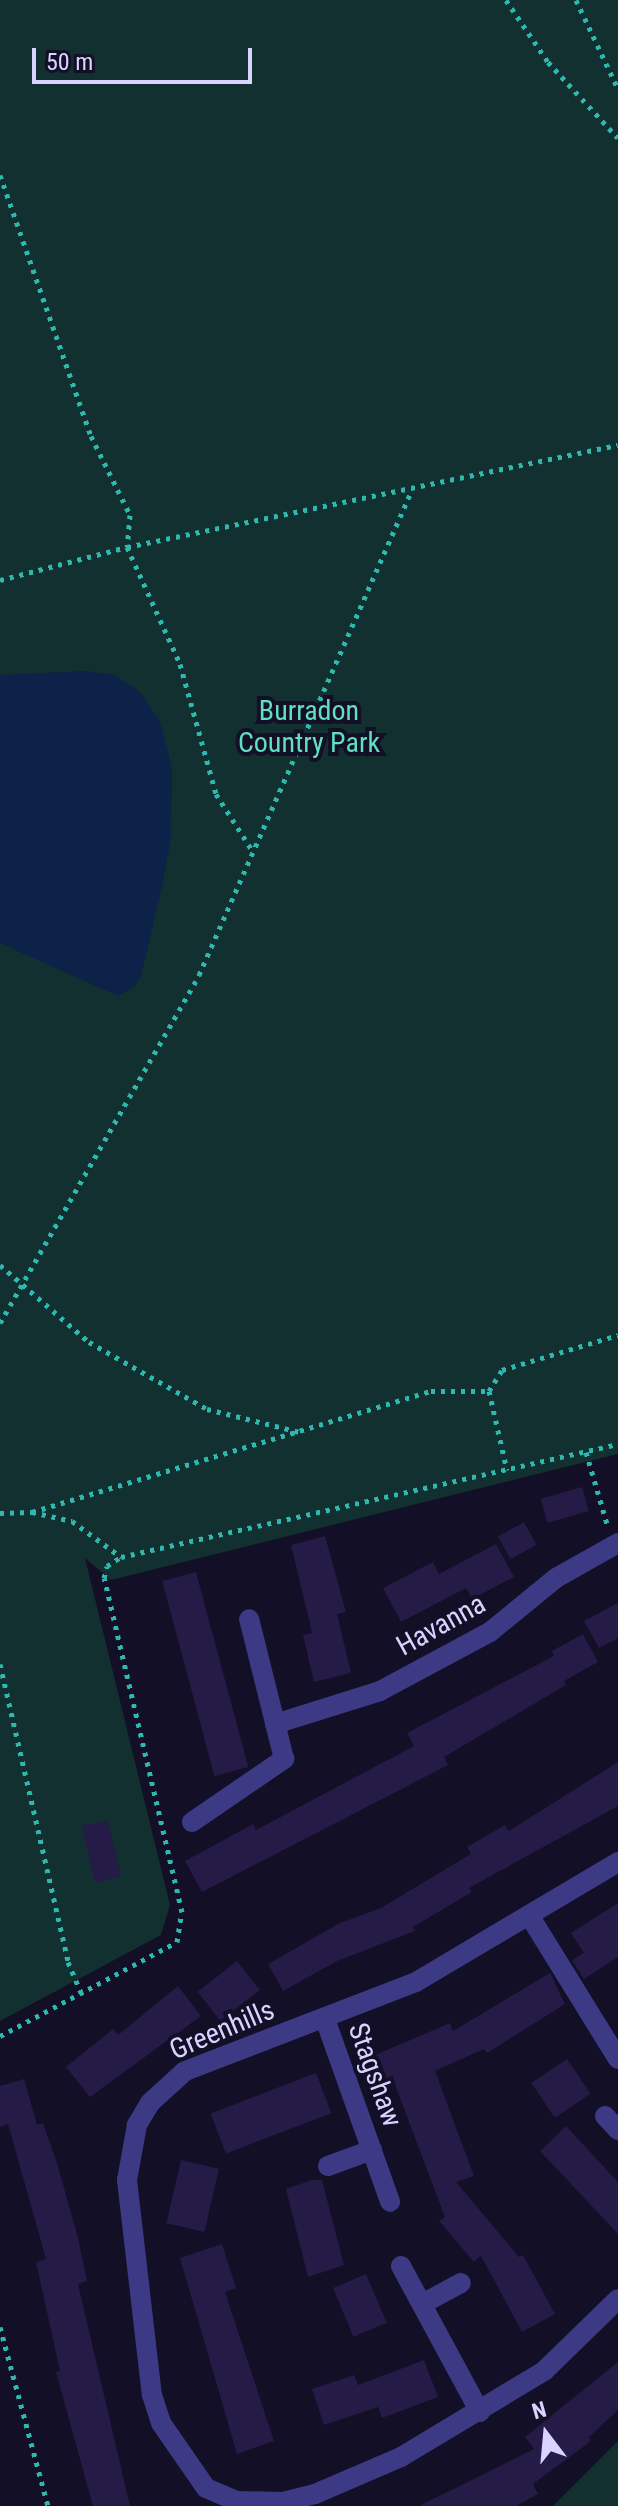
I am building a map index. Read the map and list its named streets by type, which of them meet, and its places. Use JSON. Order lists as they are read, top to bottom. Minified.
{"streets":{"street":["Havanna","Greenhills","Stagshaw"]},"crossings":[["Greenhills","Stagshaw"]],"parks":["Burradon Country Park"],"scale_bar":"50 m","north":"top"}
